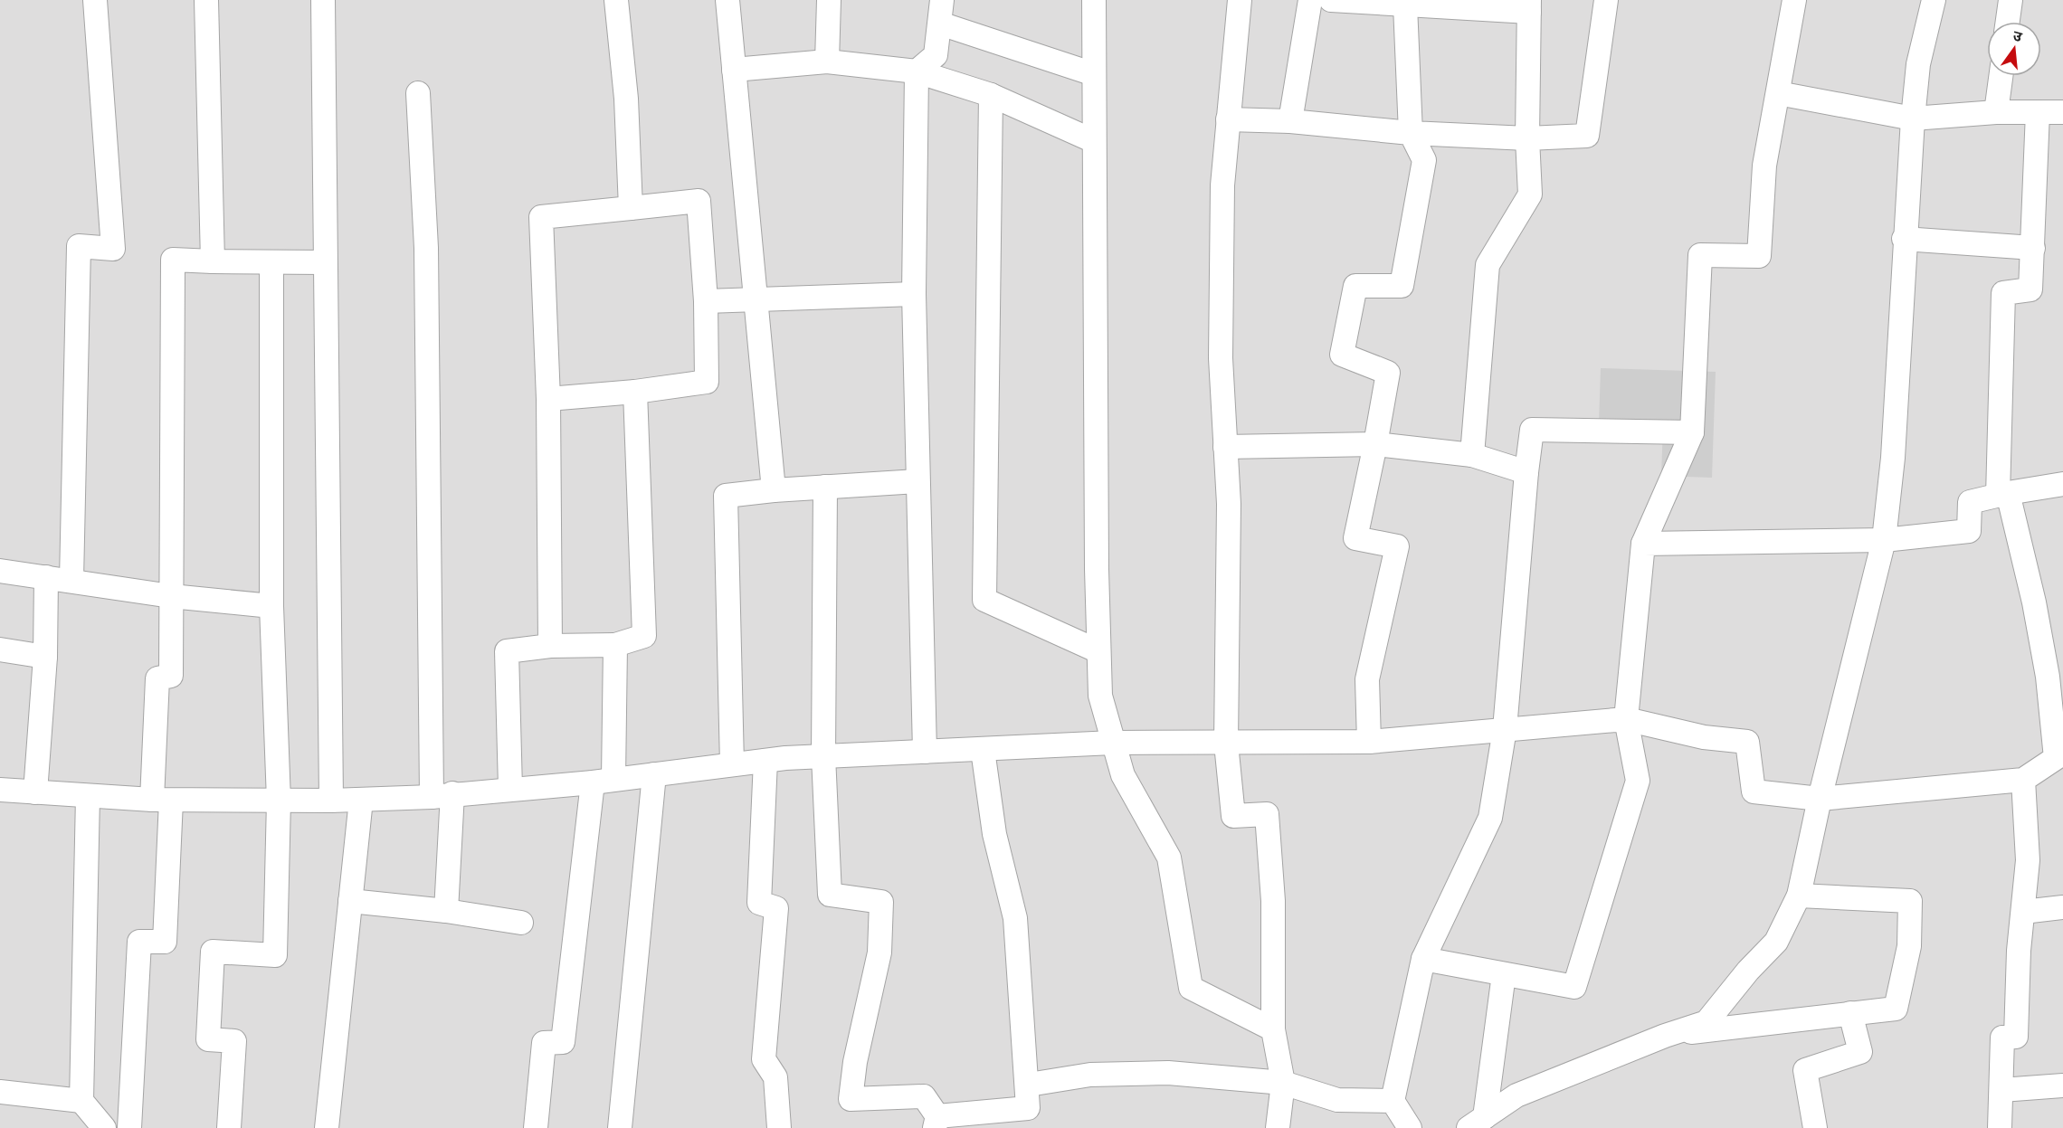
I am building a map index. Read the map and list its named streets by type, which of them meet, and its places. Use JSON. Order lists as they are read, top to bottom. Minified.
{"north":"top"}
